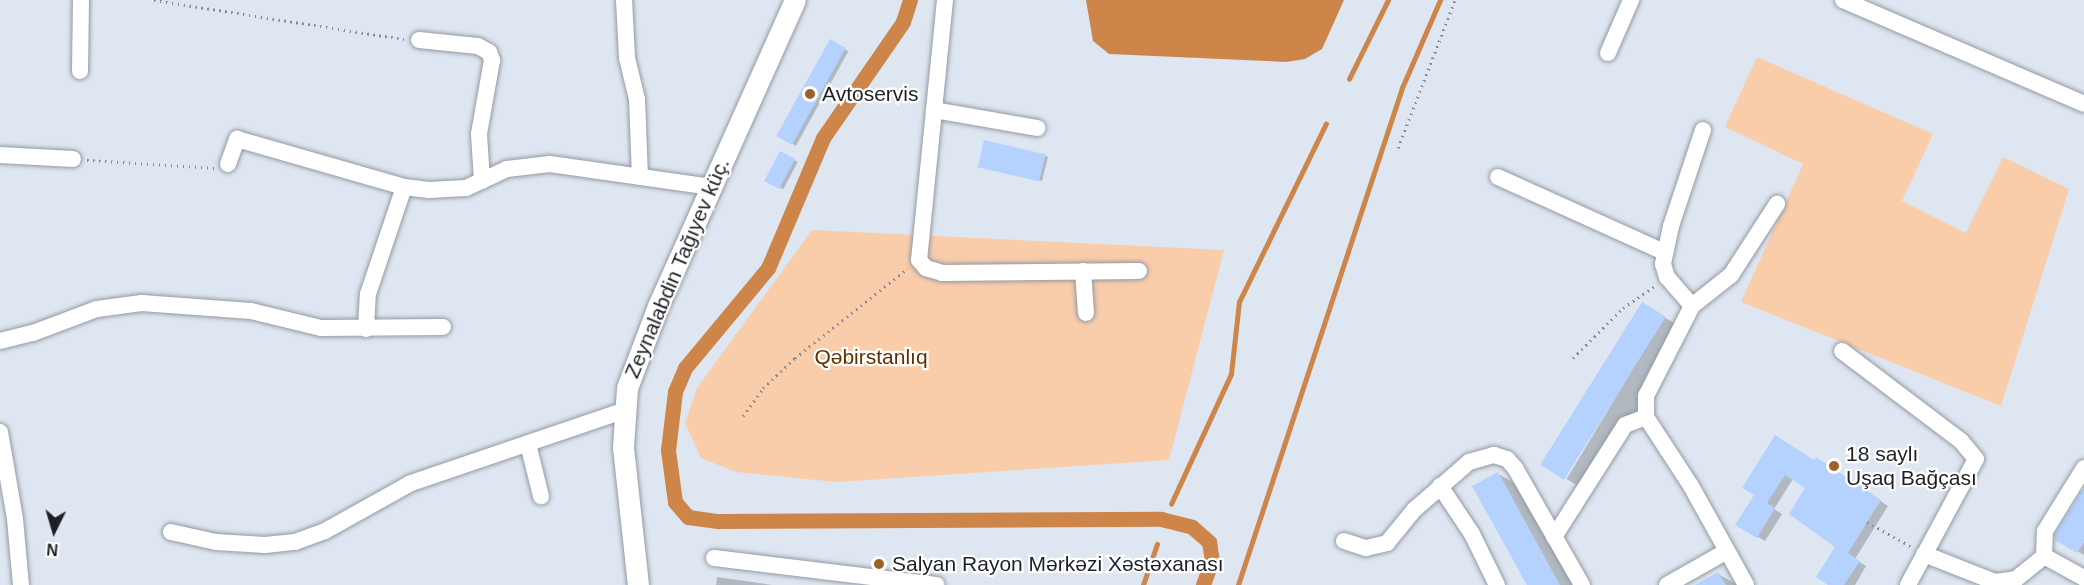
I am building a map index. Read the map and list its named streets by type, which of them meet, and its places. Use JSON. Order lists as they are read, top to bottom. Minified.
{"streets":{"main road":["Zeynalabdin Tağıyev küç."]},"parks":["Qəbirstanlıq"],"places":["Avtoservis","18 saylı Uşaq Bağçası","Salyan Rayon Mərkəzi Xəstəxanası"],"north":"bottom"}
